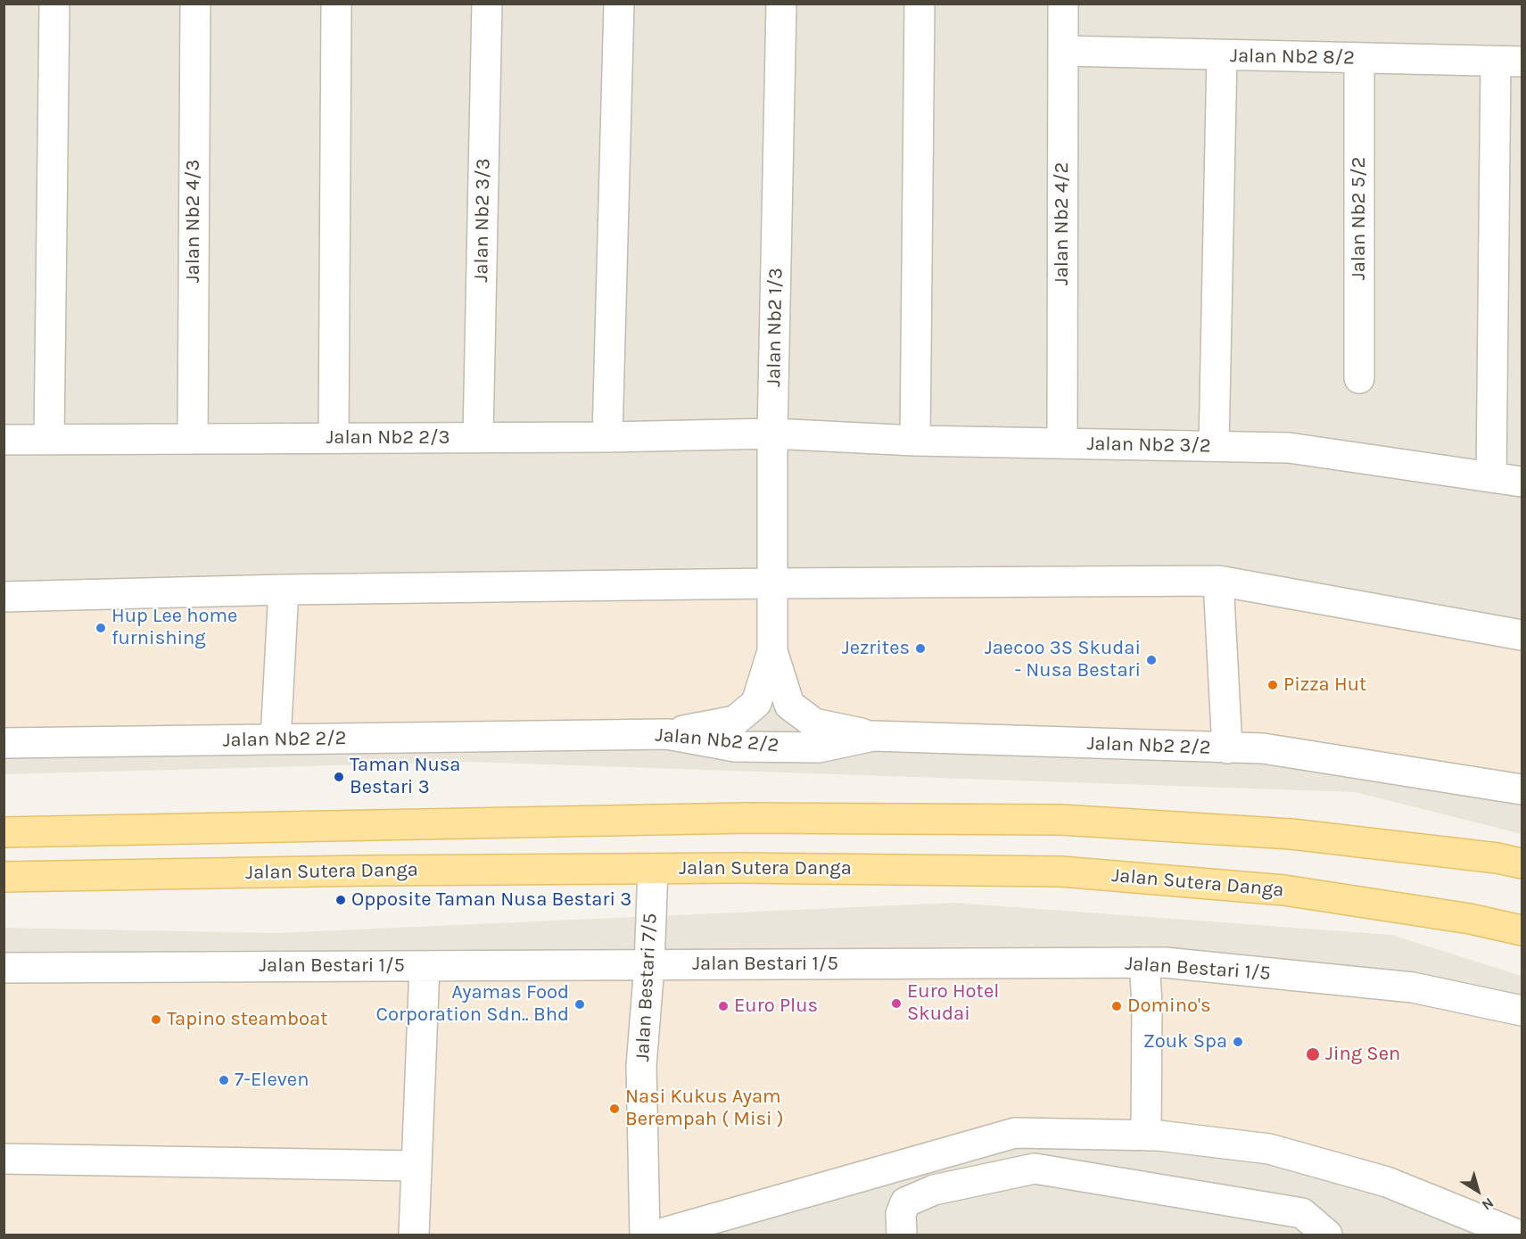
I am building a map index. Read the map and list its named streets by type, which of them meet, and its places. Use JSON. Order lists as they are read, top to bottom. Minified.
{"streets":{"main road":["Jalan Sutera Danga"],"street":["Jalan Nb2 8/2","Jalan Nb2 5/2","Jalan Nb2 3/3","Jalan Nb2 4/3","Jalan Nb2 4/2","Jalan Nb2 1/3","Jalan Nb2 2/3","Jalan Nb2 3/2","Jalan Nb2 2/2","Jalan Bestari 1/5","Jalan Bestari 7/5"]},"crossings":[["Jalan Nb2 8/2","Jalan Nb2 5/2"],["Jalan Nb2 8/2","Jalan Nb2 4/2"],["Jalan Nb2 3/3","Jalan Nb2 2/3"],["Jalan Nb2 4/3","Jalan Nb2 2/3"],["Jalan Nb2 4/2","Jalan Nb2 3/2"],["Jalan Nb2 1/3","Jalan Nb2 2/3"],["Jalan Nb2 1/3","Jalan Nb2 3/2"],["Jalan Nb2 1/3","Jalan Nb2 2/2"],["Jalan Nb2 2/3","Jalan Nb2 3/2"],["Jalan Sutera Danga","Jalan Bestari 7/5"],["Jalan Bestari 1/5","Jalan Bestari 7/5"]],"places":["Hup Lee home furnishing","Jezrites","Jaecoo 3S Skudai - Nusa Bestari","Pizza Hut","Taman Nusa Bestari 3","Opposite Taman Nusa Bestari 3","Euro Hotel Skudai","Ayamas Food Corporation Sdn.. Bhd","Euro Plus","Domino's","Tapino steamboat","Zouk Spa","Jing Sen","7-Eleven","Nasi Kukus Ayam Berempah ( Misi )"],"north":"bottom right"}
